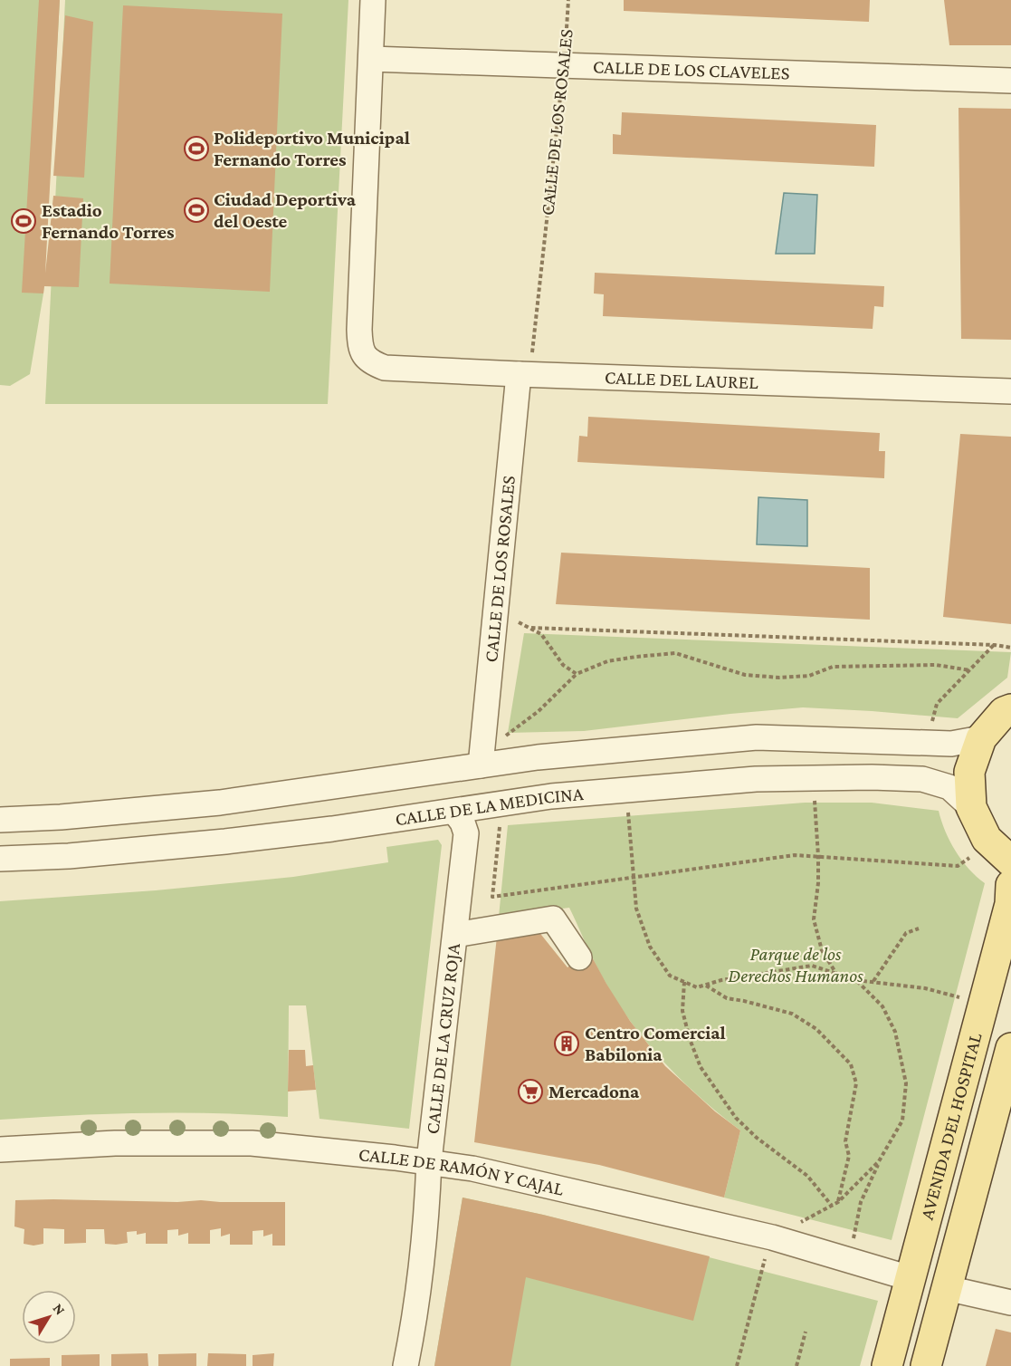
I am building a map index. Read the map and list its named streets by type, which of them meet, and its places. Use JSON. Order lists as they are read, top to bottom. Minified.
{"streets":{"main road":["AVENIDA DEL HOSPITAL"],"street":["CALLE DE LOS CLAVELES","CALLE DE LOS ROSALES","CALLE DEL LAUREL","CALLE DE LA MEDICINA","CALLE DE LA CRUZ ROJA","CALLE DE RAMÓN Y CAJAL"]},"crossings":[["CALLE DE LOS CLAVELES","CALLE DE LOS ROSALES"],["CALLE DE LOS CLAVELES","CALLE DEL LAUREL"],["CALLE DE LOS ROSALES","CALLE DEL LAUREL"],["CALLE DE LA MEDICINA","CALLE DE LA CRUZ ROJA"],["CALLE DE LA CRUZ ROJA","CALLE DE RAMÓN Y CAJAL"],["AVENIDA DEL HOSPITAL","CALLE DE RAMÓN Y CAJAL"]],"parks":["Parque de los Derechos Humanos"],"places":{"sports":["Polideportivo Municipal Fernando Torres","Ciudad Deportiva del Oeste","Estadio Fernando Torres"],"building":["Centro Comercial Babilonia"],"supermarket":["Mercadona"]},"north":"top right"}
